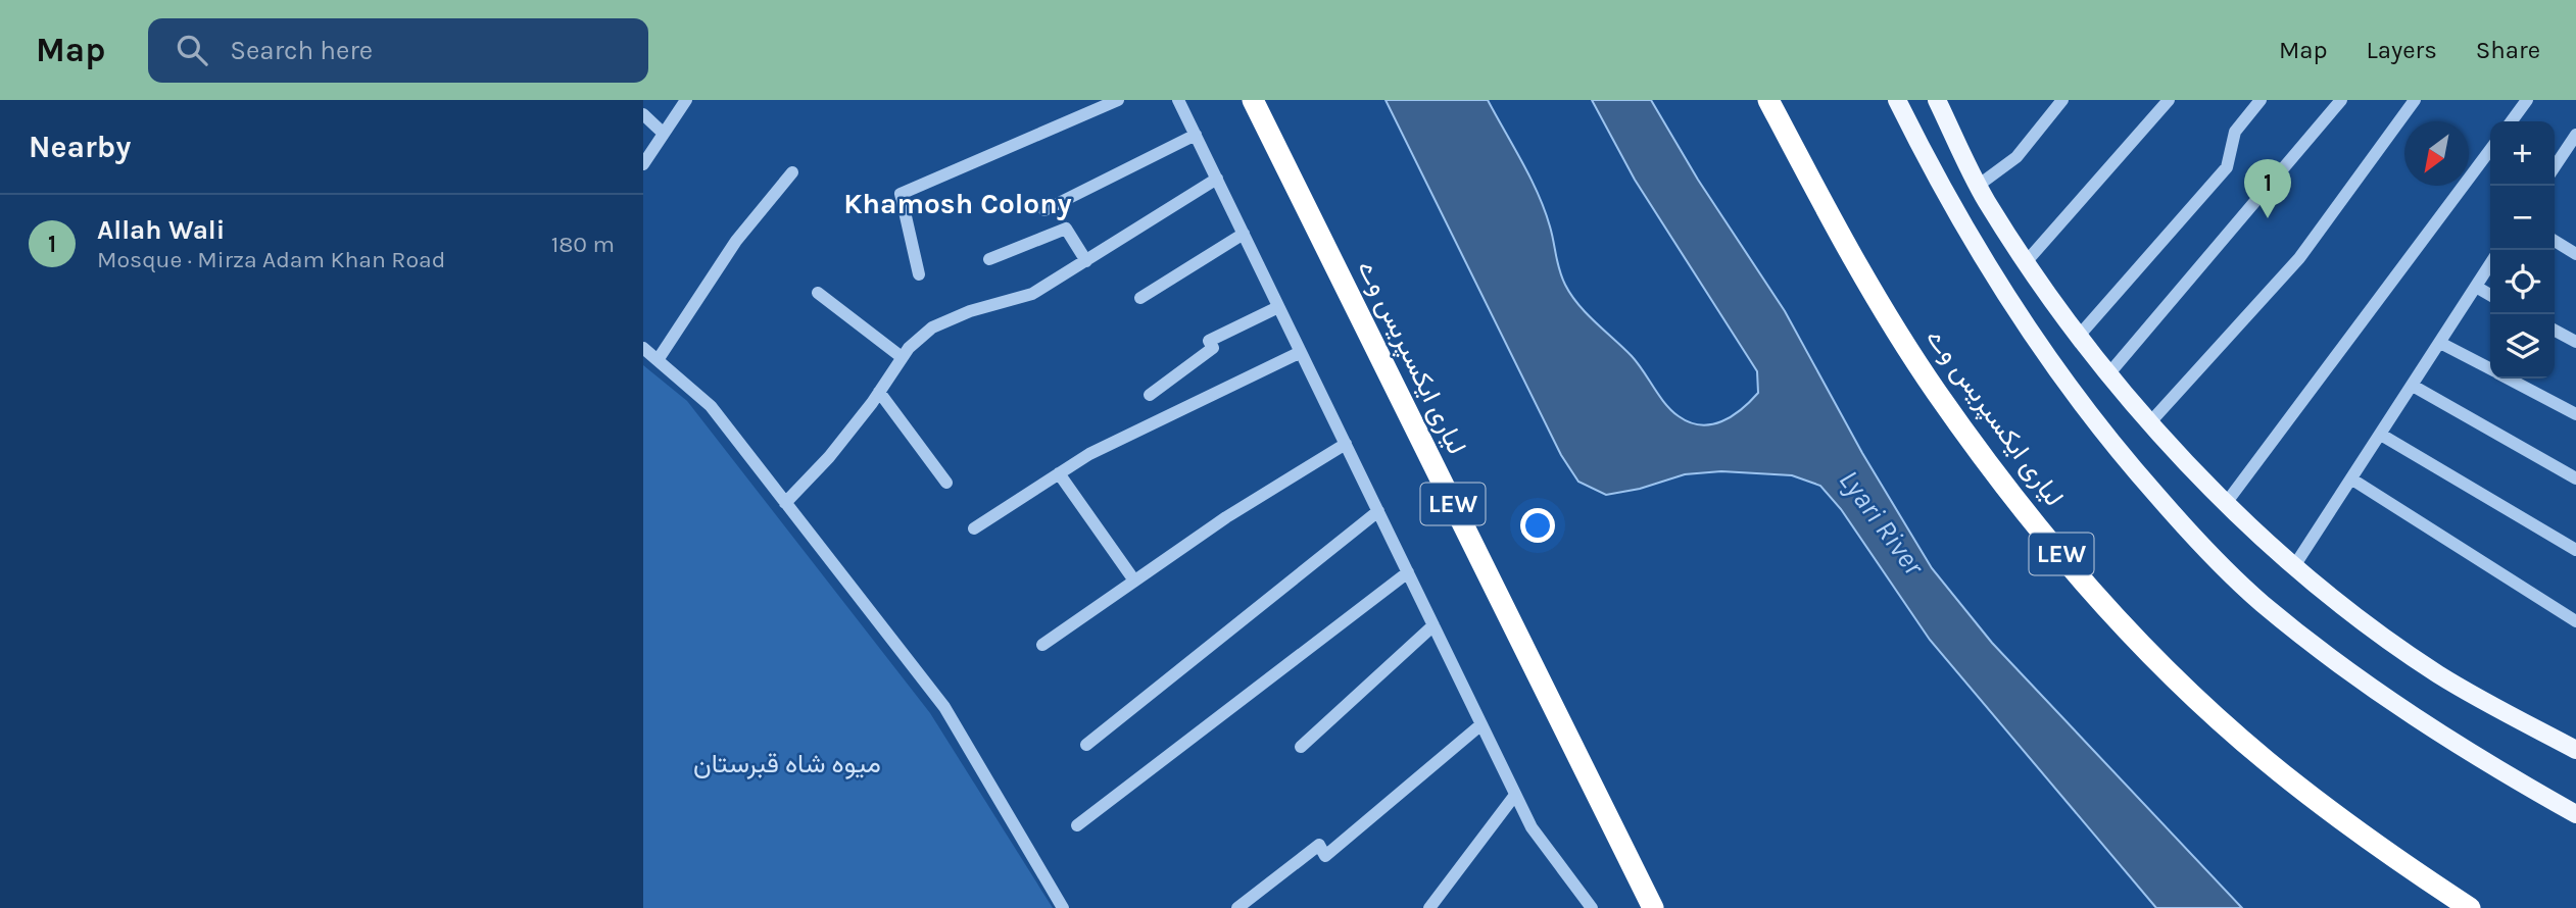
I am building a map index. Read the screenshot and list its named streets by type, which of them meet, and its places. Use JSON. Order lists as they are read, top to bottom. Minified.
{"streets":{"highway":["لیاری ایکسپریس وے","LEW"]},"districts":["Khamosh Colony"],"water":["Lyari River"],"parks":["میوہ شاہ قبرستان"],"north":"bottom left","page":{"header":"Map","search":"Search here","nav":["Map","Layers","Share"],"heading":"Nearby","map_buttons":["+","−"],"pins":"1","list":[{"mark":"1","name":"Allah Wali","note":"Mosque · Mirza Adam Khan Road","value":"180 m"}]}}
